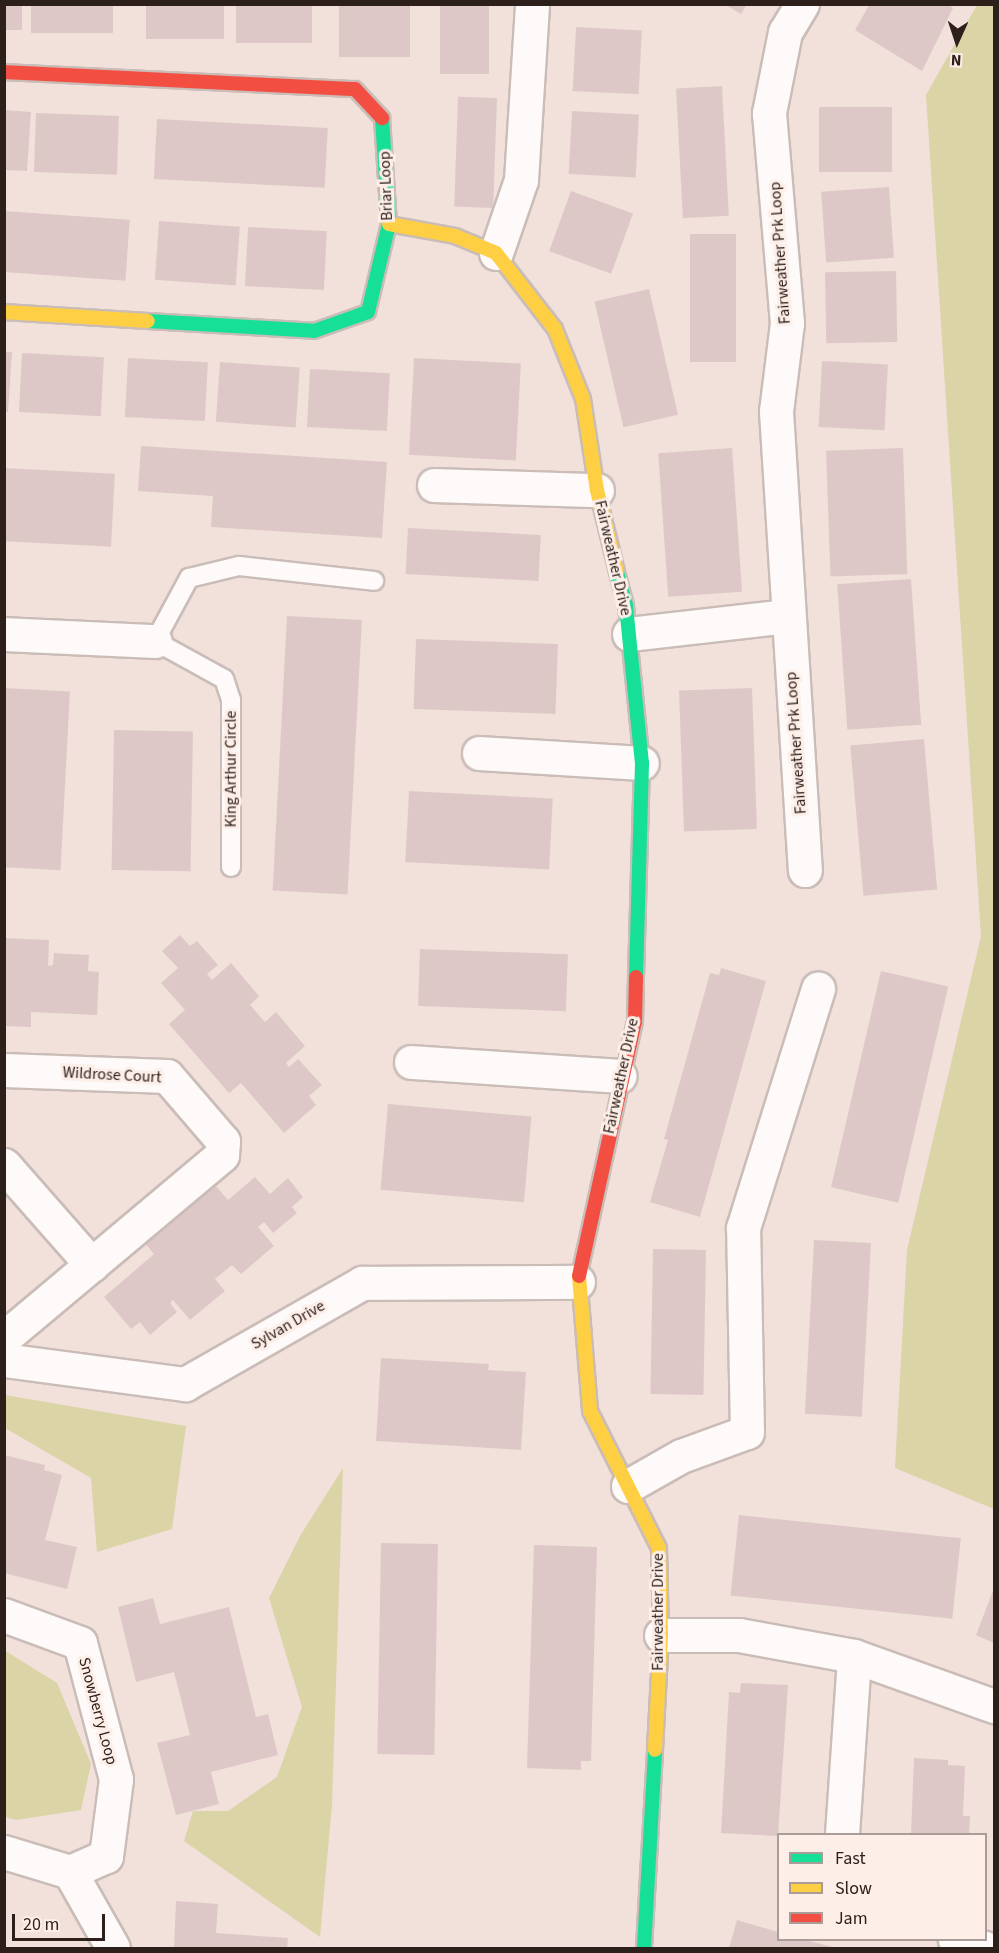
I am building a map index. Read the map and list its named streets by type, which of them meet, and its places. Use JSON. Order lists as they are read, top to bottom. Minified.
{"streets":{"street":["Briar Loop","Fairweather Prk Loop","Fairweather Drive","King Arthur Circle","Wildrose Court","Sylvan Drive","Snowberry Loop"]},"crossings":[["Briar Loop","Fairweather Drive"],["Fairweather Drive","Sylvan Drive"]],"legend":["Fast","Slow","Jam"],"scale_bar":"20 m","north":"bottom"}
